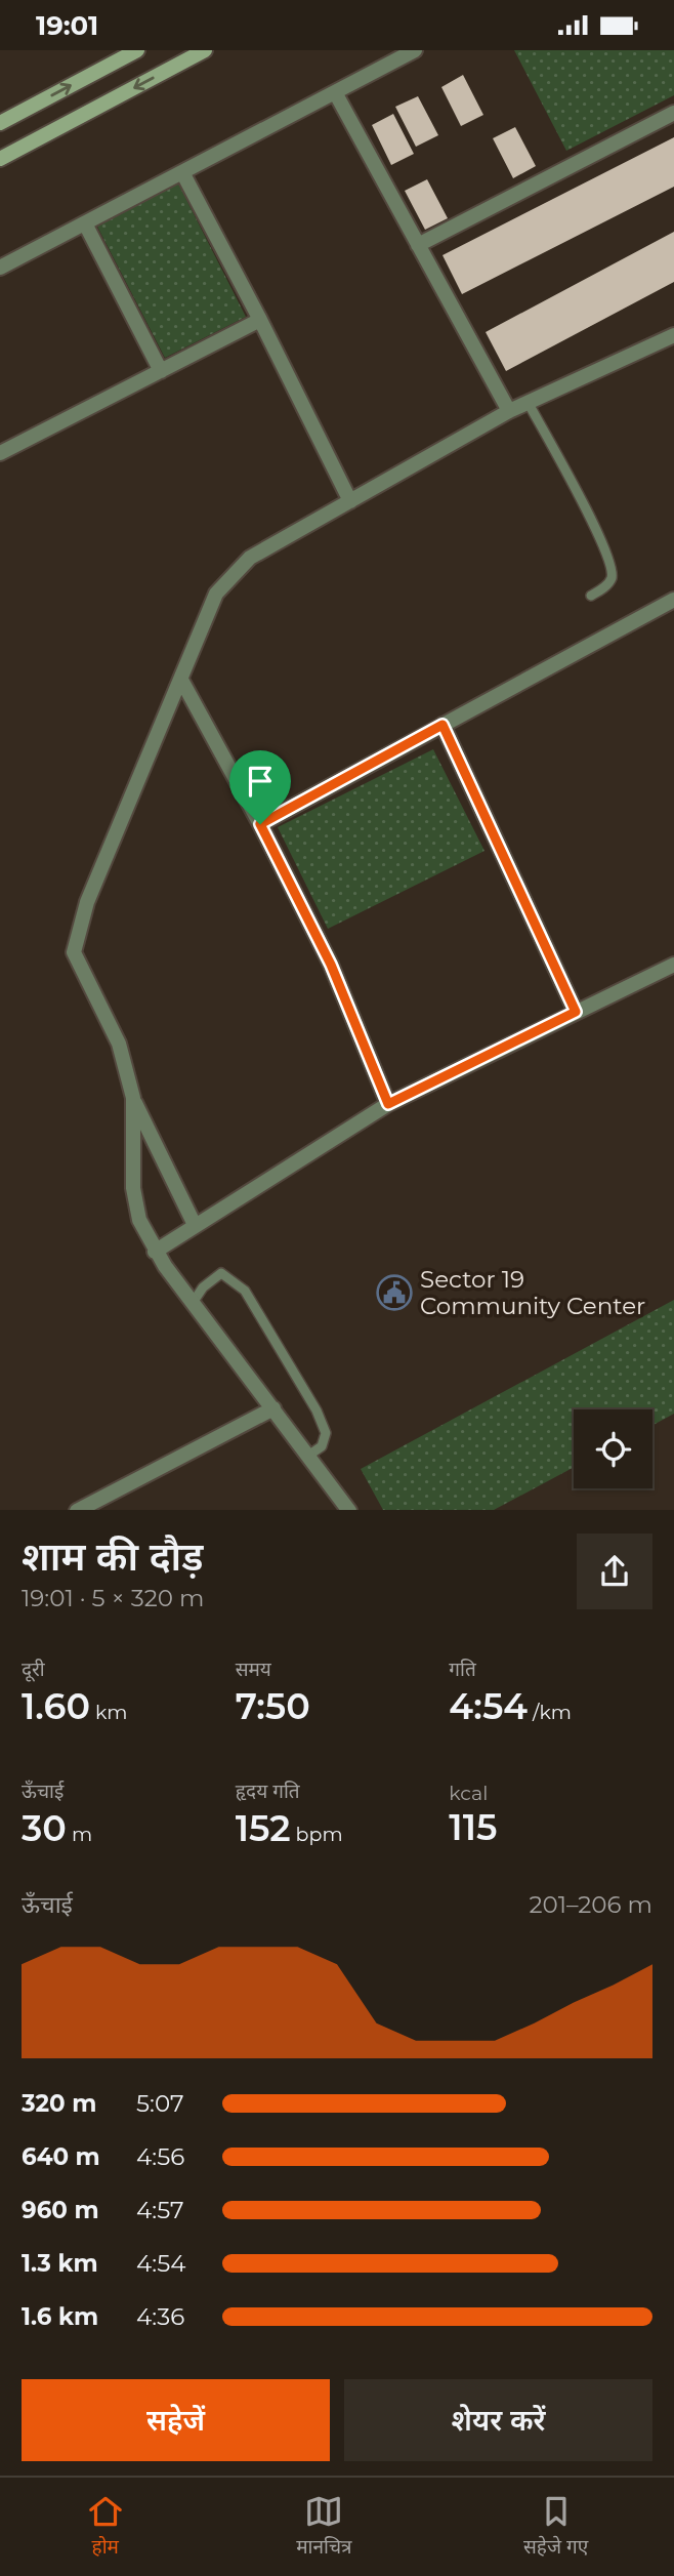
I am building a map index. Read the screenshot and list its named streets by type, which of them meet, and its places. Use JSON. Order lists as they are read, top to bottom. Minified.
{"places":{"public building":["Sector 19 Community Center"]},"page":{"status":"19:01","heading":["शाम की दौड़","19:01 · 5 × 320 m"],"stats":[["दूरी","1.60 km"],["समय","7:50"],["गति","4:54 /km"],["ऊँचाई","30 m"],["हृदय गति","152 bpm"],["kcal","115"]],"chart":["ऊँचाई","201–206 m"],"list":[{"name":"320 m","note":"5:07"},{"name":"640 m","note":"4:56"},{"name":"960 m","note":"4:57"},{"name":"1.3 km","note":"4:54"},{"name":"1.6 km","note":"4:36"}],"buttons":["सहेजें","शेयर करें"],"tabs":["होम","मानचित्र","सहेजे गए"]}}
